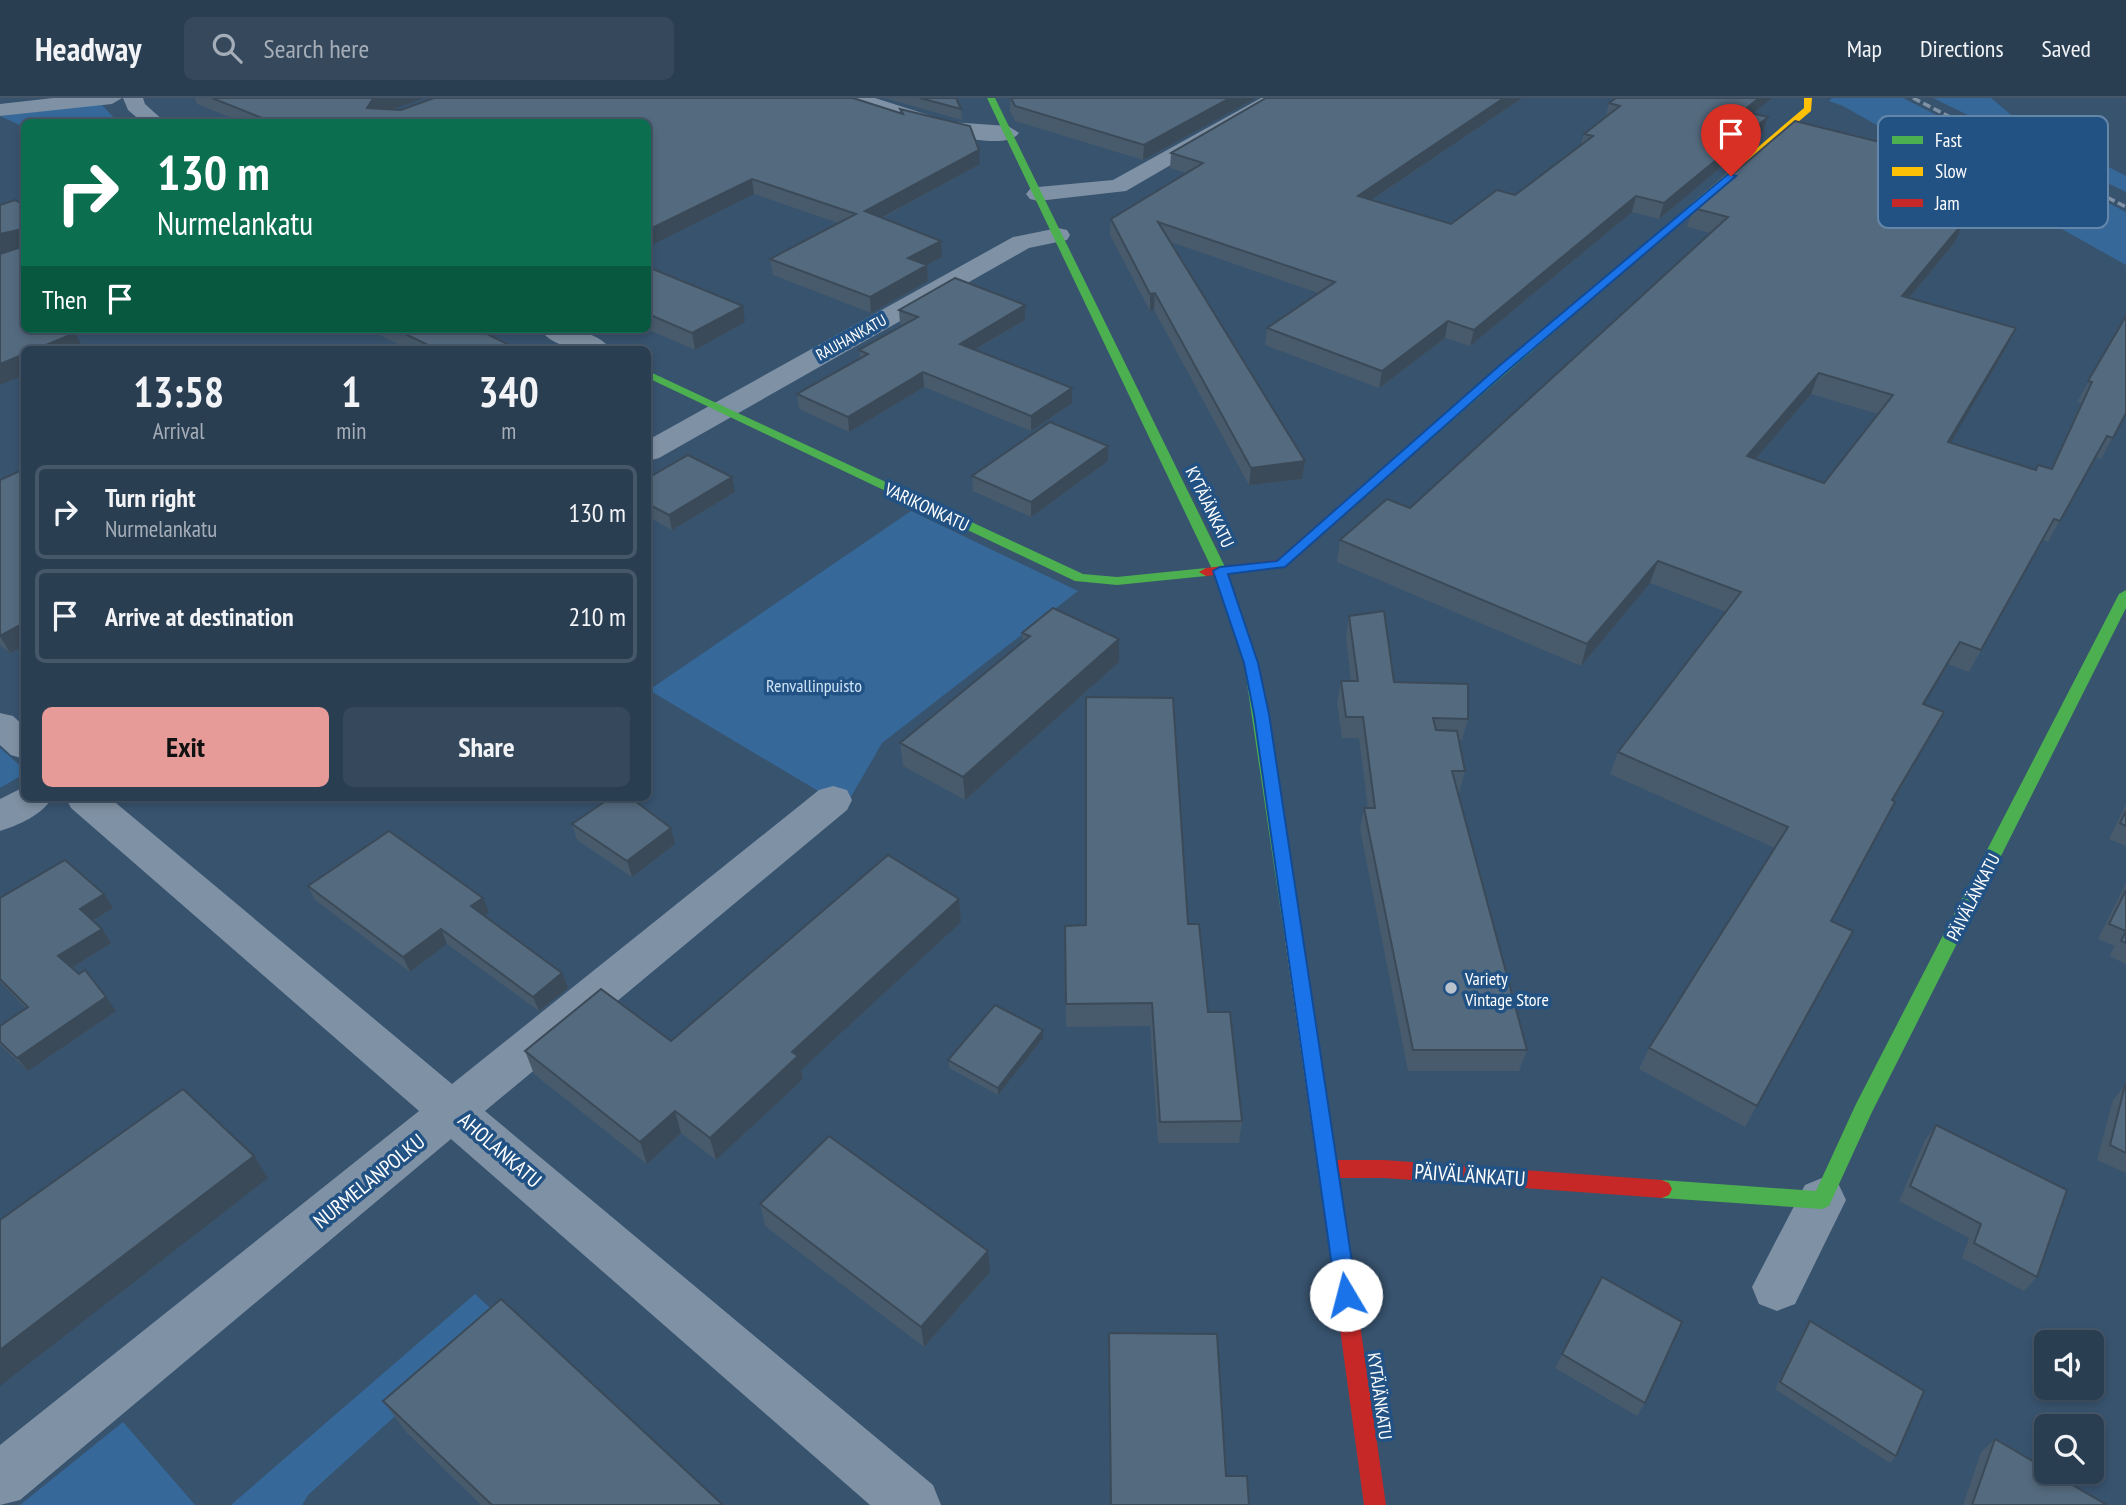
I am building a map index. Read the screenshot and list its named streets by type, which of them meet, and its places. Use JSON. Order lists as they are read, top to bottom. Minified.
{"streets":{"street":["RAUHANKATU","VARIKONKATU","KYTÄJÄNKATU","PÄIVÄLÄNKATU","AHOLANKATU","NURMELANPOLKU"]},"crossings":[["RAUHANKATU","VARIKONKATU"],["RAUHANKATU","KYTÄJÄNKATU"],["VARIKONKATU","KYTÄJÄNKATU"],["KYTÄJÄNKATU","PÄIVÄLÄNKATU"],["AHOLANKATU","NURMELANPOLKU"]],"parks":["Renvallinpuisto"],"places":["Variety Vintage Store"],"legend":["Fast","Slow","Jam"],"page":{"header":"Headway","search":"Search here","nav":["Map","Directions","Saved"],"turn":["130 m","Nurmelankatu"],"then":"Then","eta":["13:58","Arrival","1","min","340","m"],"list":[{"name":"Turn right","note":"Nurmelankatu","value":"130 m"},{"name":"Arrive at destination","value":"210 m"}],"buttons":["Exit","Share"]}}
